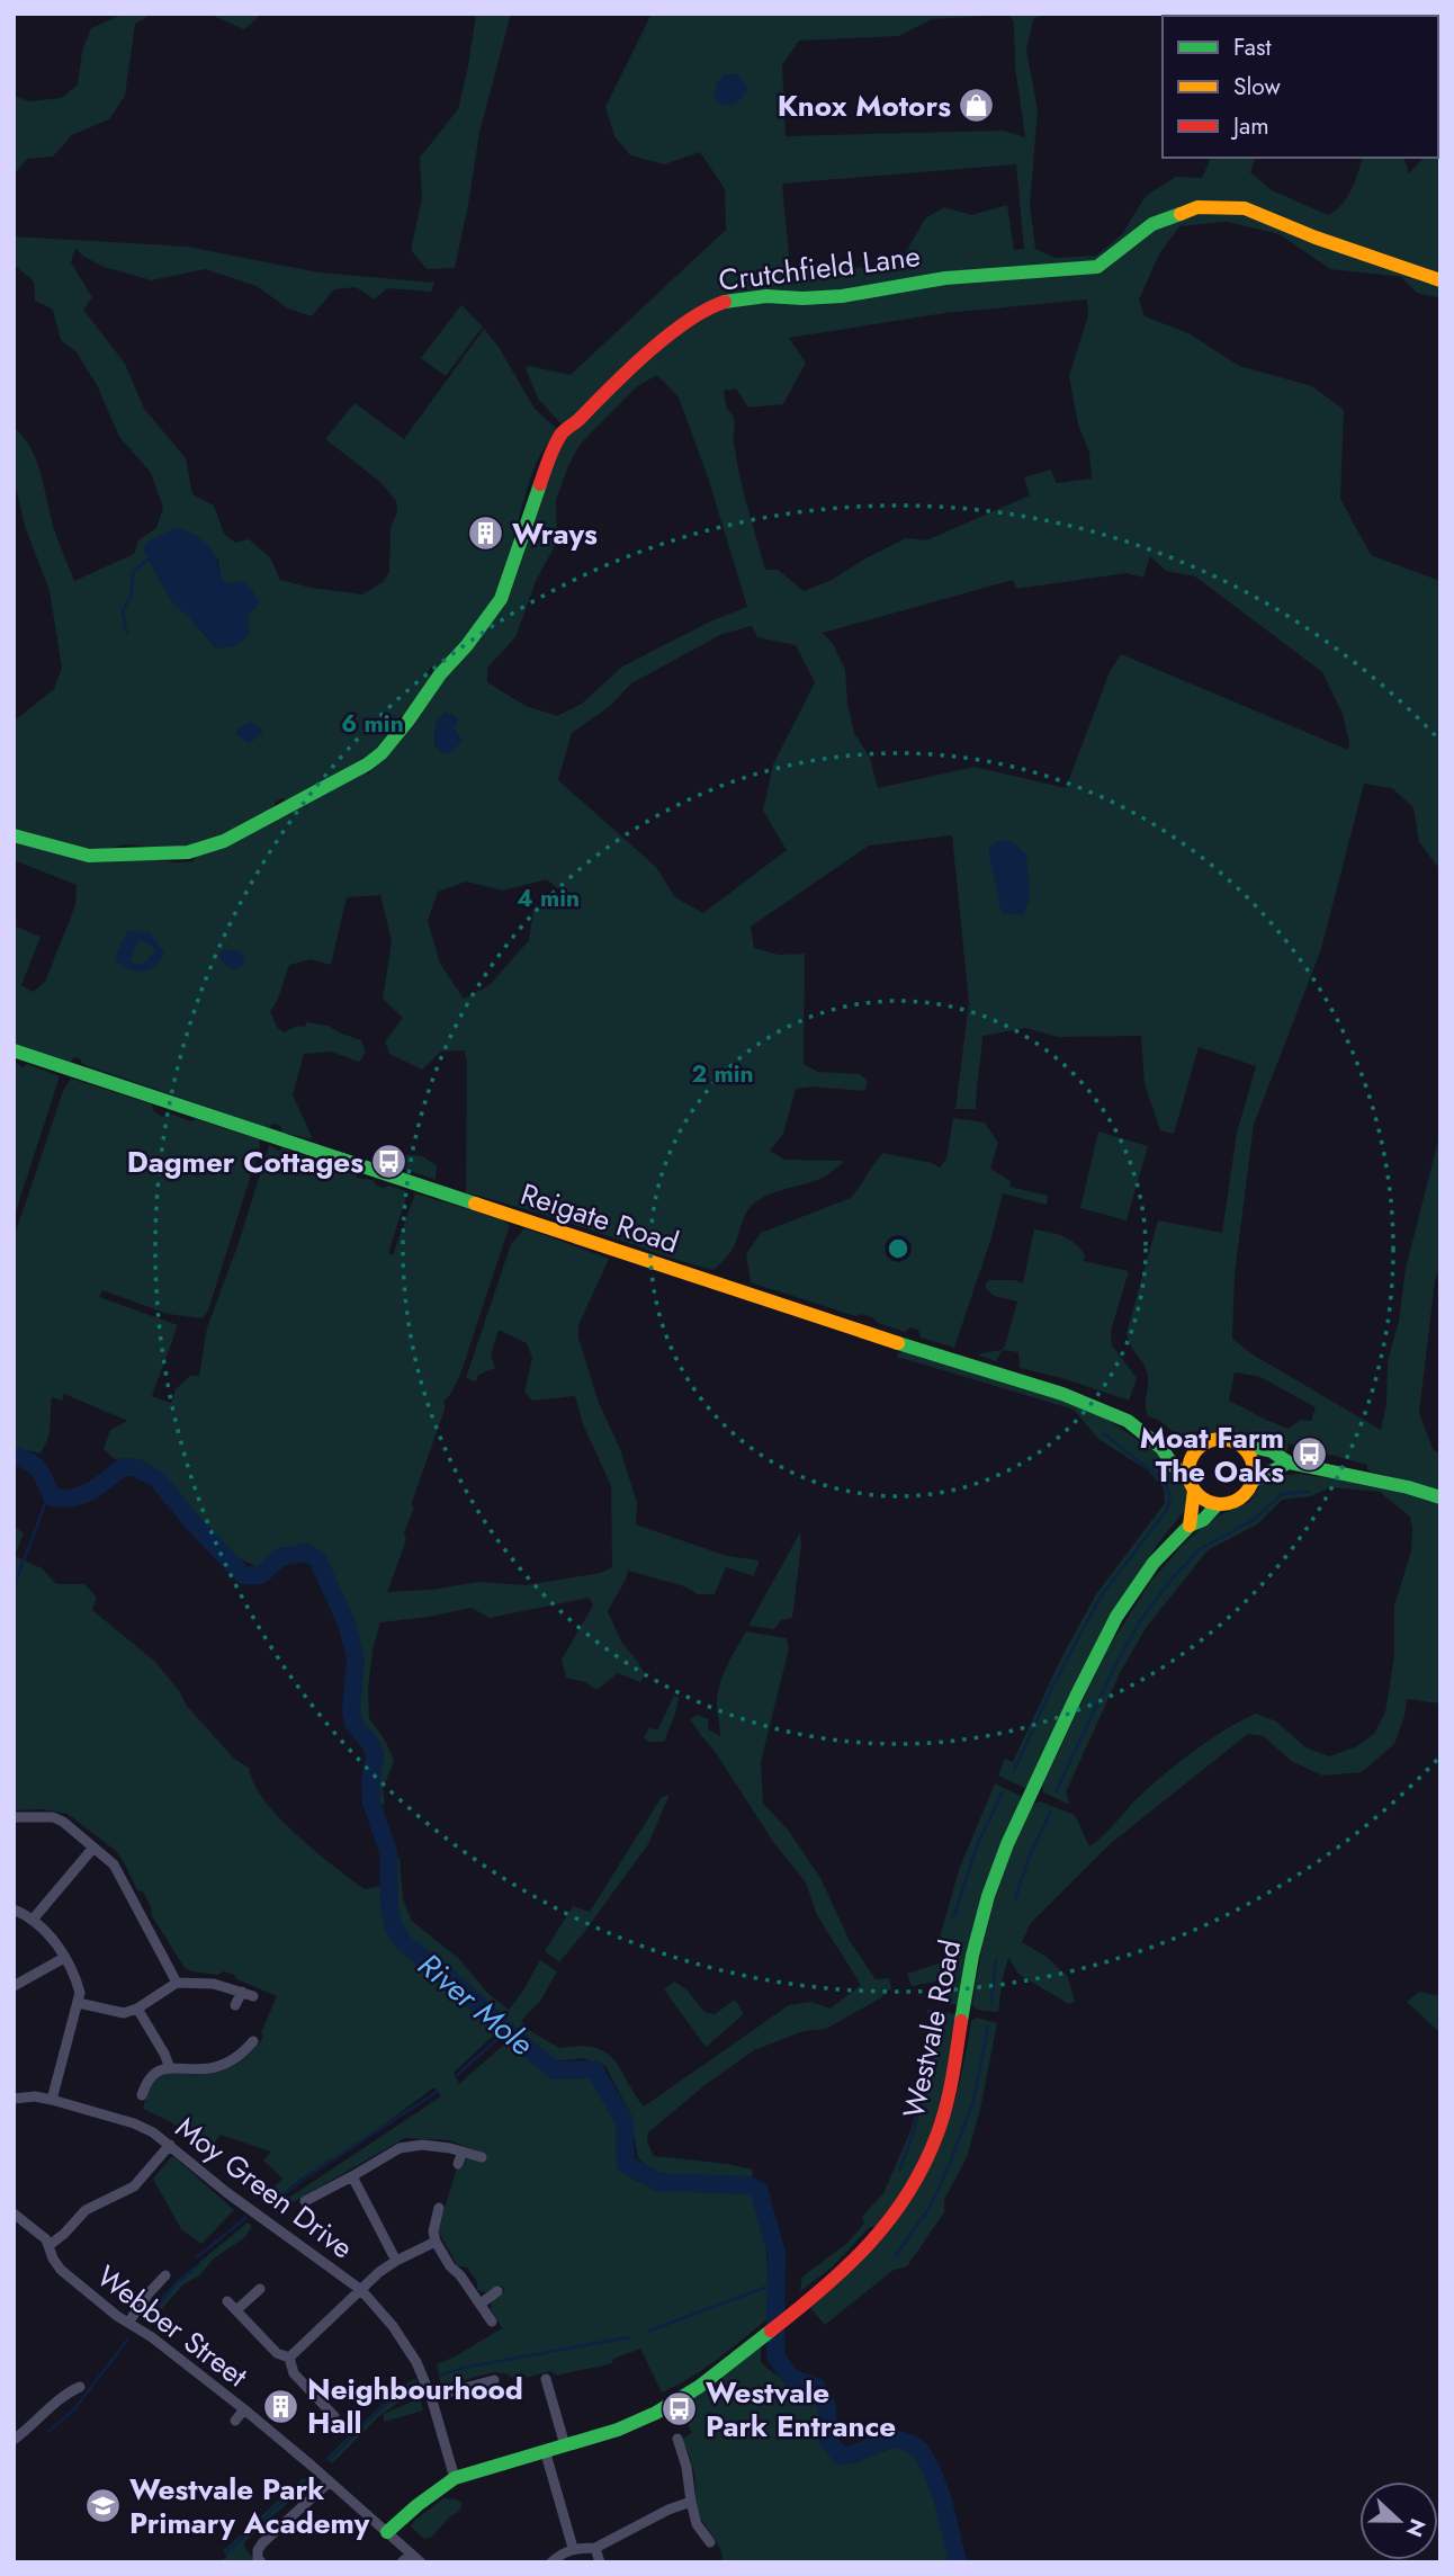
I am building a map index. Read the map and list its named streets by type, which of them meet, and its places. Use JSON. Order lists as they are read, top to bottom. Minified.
{"streets":{"street":["Crutchfield Lane","Reigate Road","Westvale Road","Moy Green Drive","Webber Street"]},"crossings":[["Reigate Road","Westvale Road"],["Westvale Road","Moy Green Drive"],["Westvale Road","Webber Street"]],"water":["River Mole"],"places":{"shop":["Knox Motors"],"building":["Wrays","Neighbourhood Hall"],"bus stop":["Dagmer Cottages","Moat Farm The Oaks","Westvale Park Entrance"],"school or university":["Westvale Park Primary Academy"]},"legend":["Fast","Slow","Jam"],"north":"right","rings":["6 min","4 min","2 min"]}
